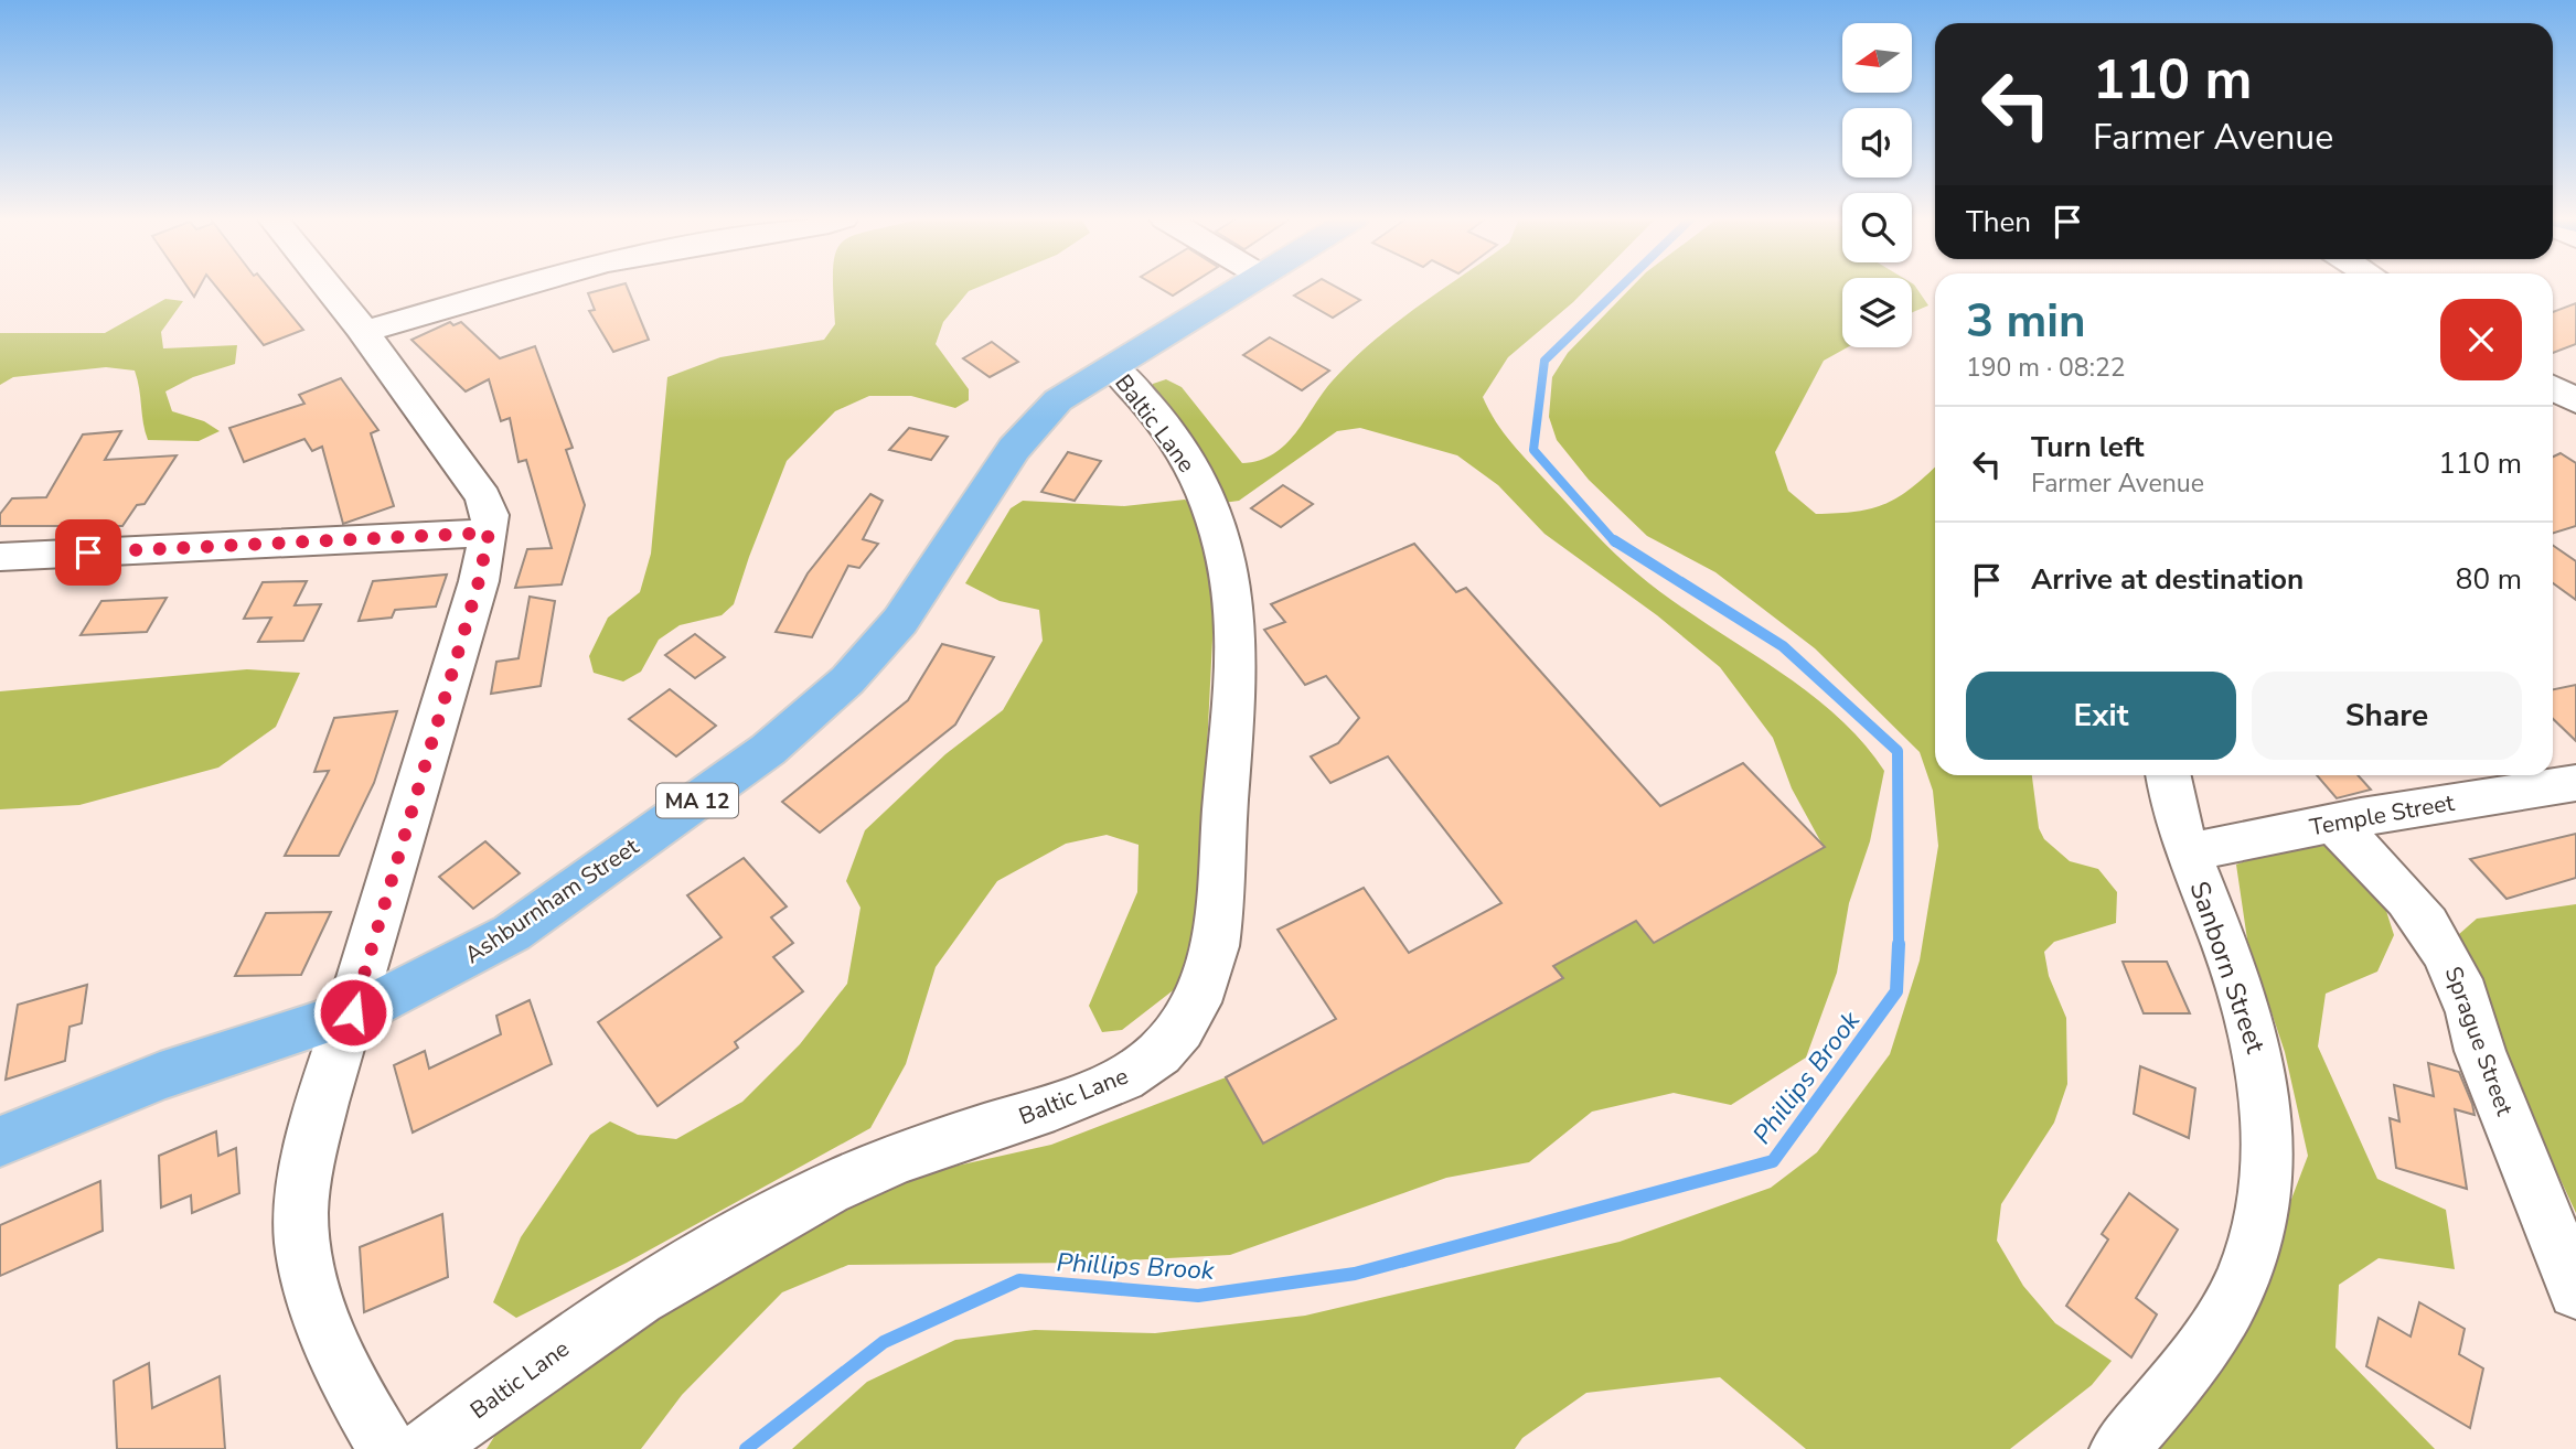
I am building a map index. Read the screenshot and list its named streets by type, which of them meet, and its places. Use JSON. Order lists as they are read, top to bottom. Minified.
{"streets":{"main road":["MA 12","Ashburnham Street"],"street":["Baltic Lane","Temple Street","Sanborn Street","Sprague Street"]},"crossings":[["Baltic Lane","Ashburnham Street"],["Temple Street","Sanborn Street"],["Temple Street","Sprague Street"]],"water":["Phillips Brook"],"north":"left","page":{"turn":["110 m","Farmer Avenue"],"then":"Then","heading":["3 min","190 m · 08:22"],"list":[{"name":"Turn left","note":"Farmer Avenue","value":"110 m"},{"name":"Arrive at destination","value":"80 m"}],"buttons":["Exit","Share"]}}
